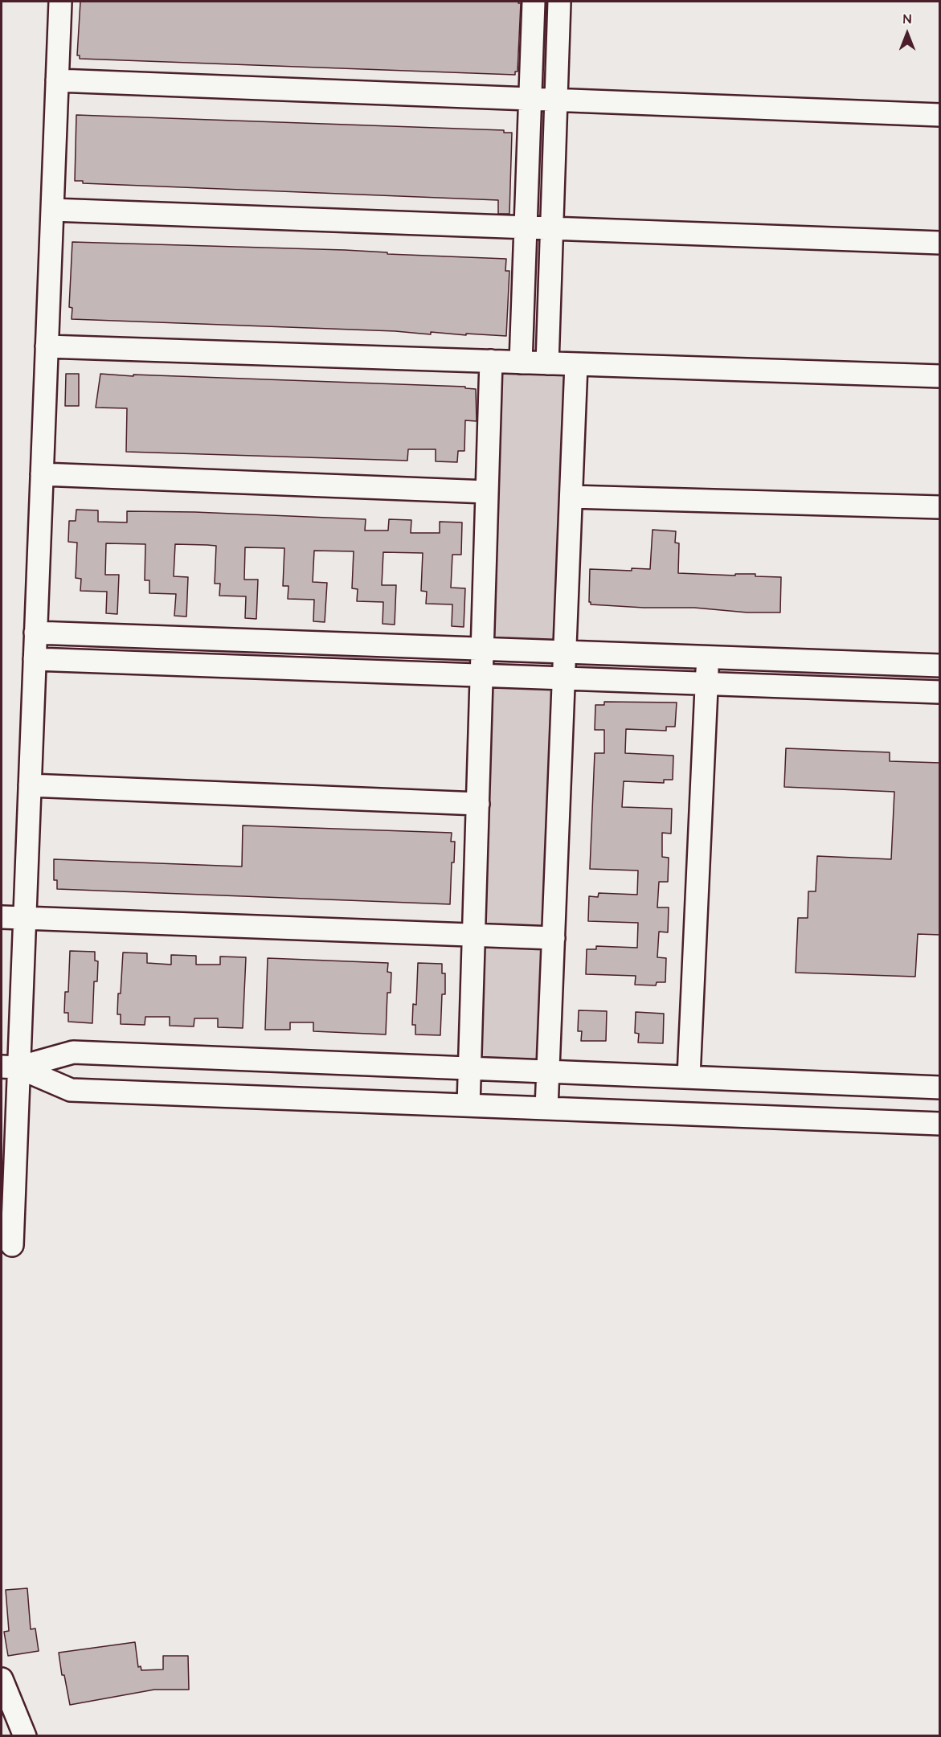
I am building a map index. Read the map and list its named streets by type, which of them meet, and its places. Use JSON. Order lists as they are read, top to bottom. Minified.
{"north":"top"}
